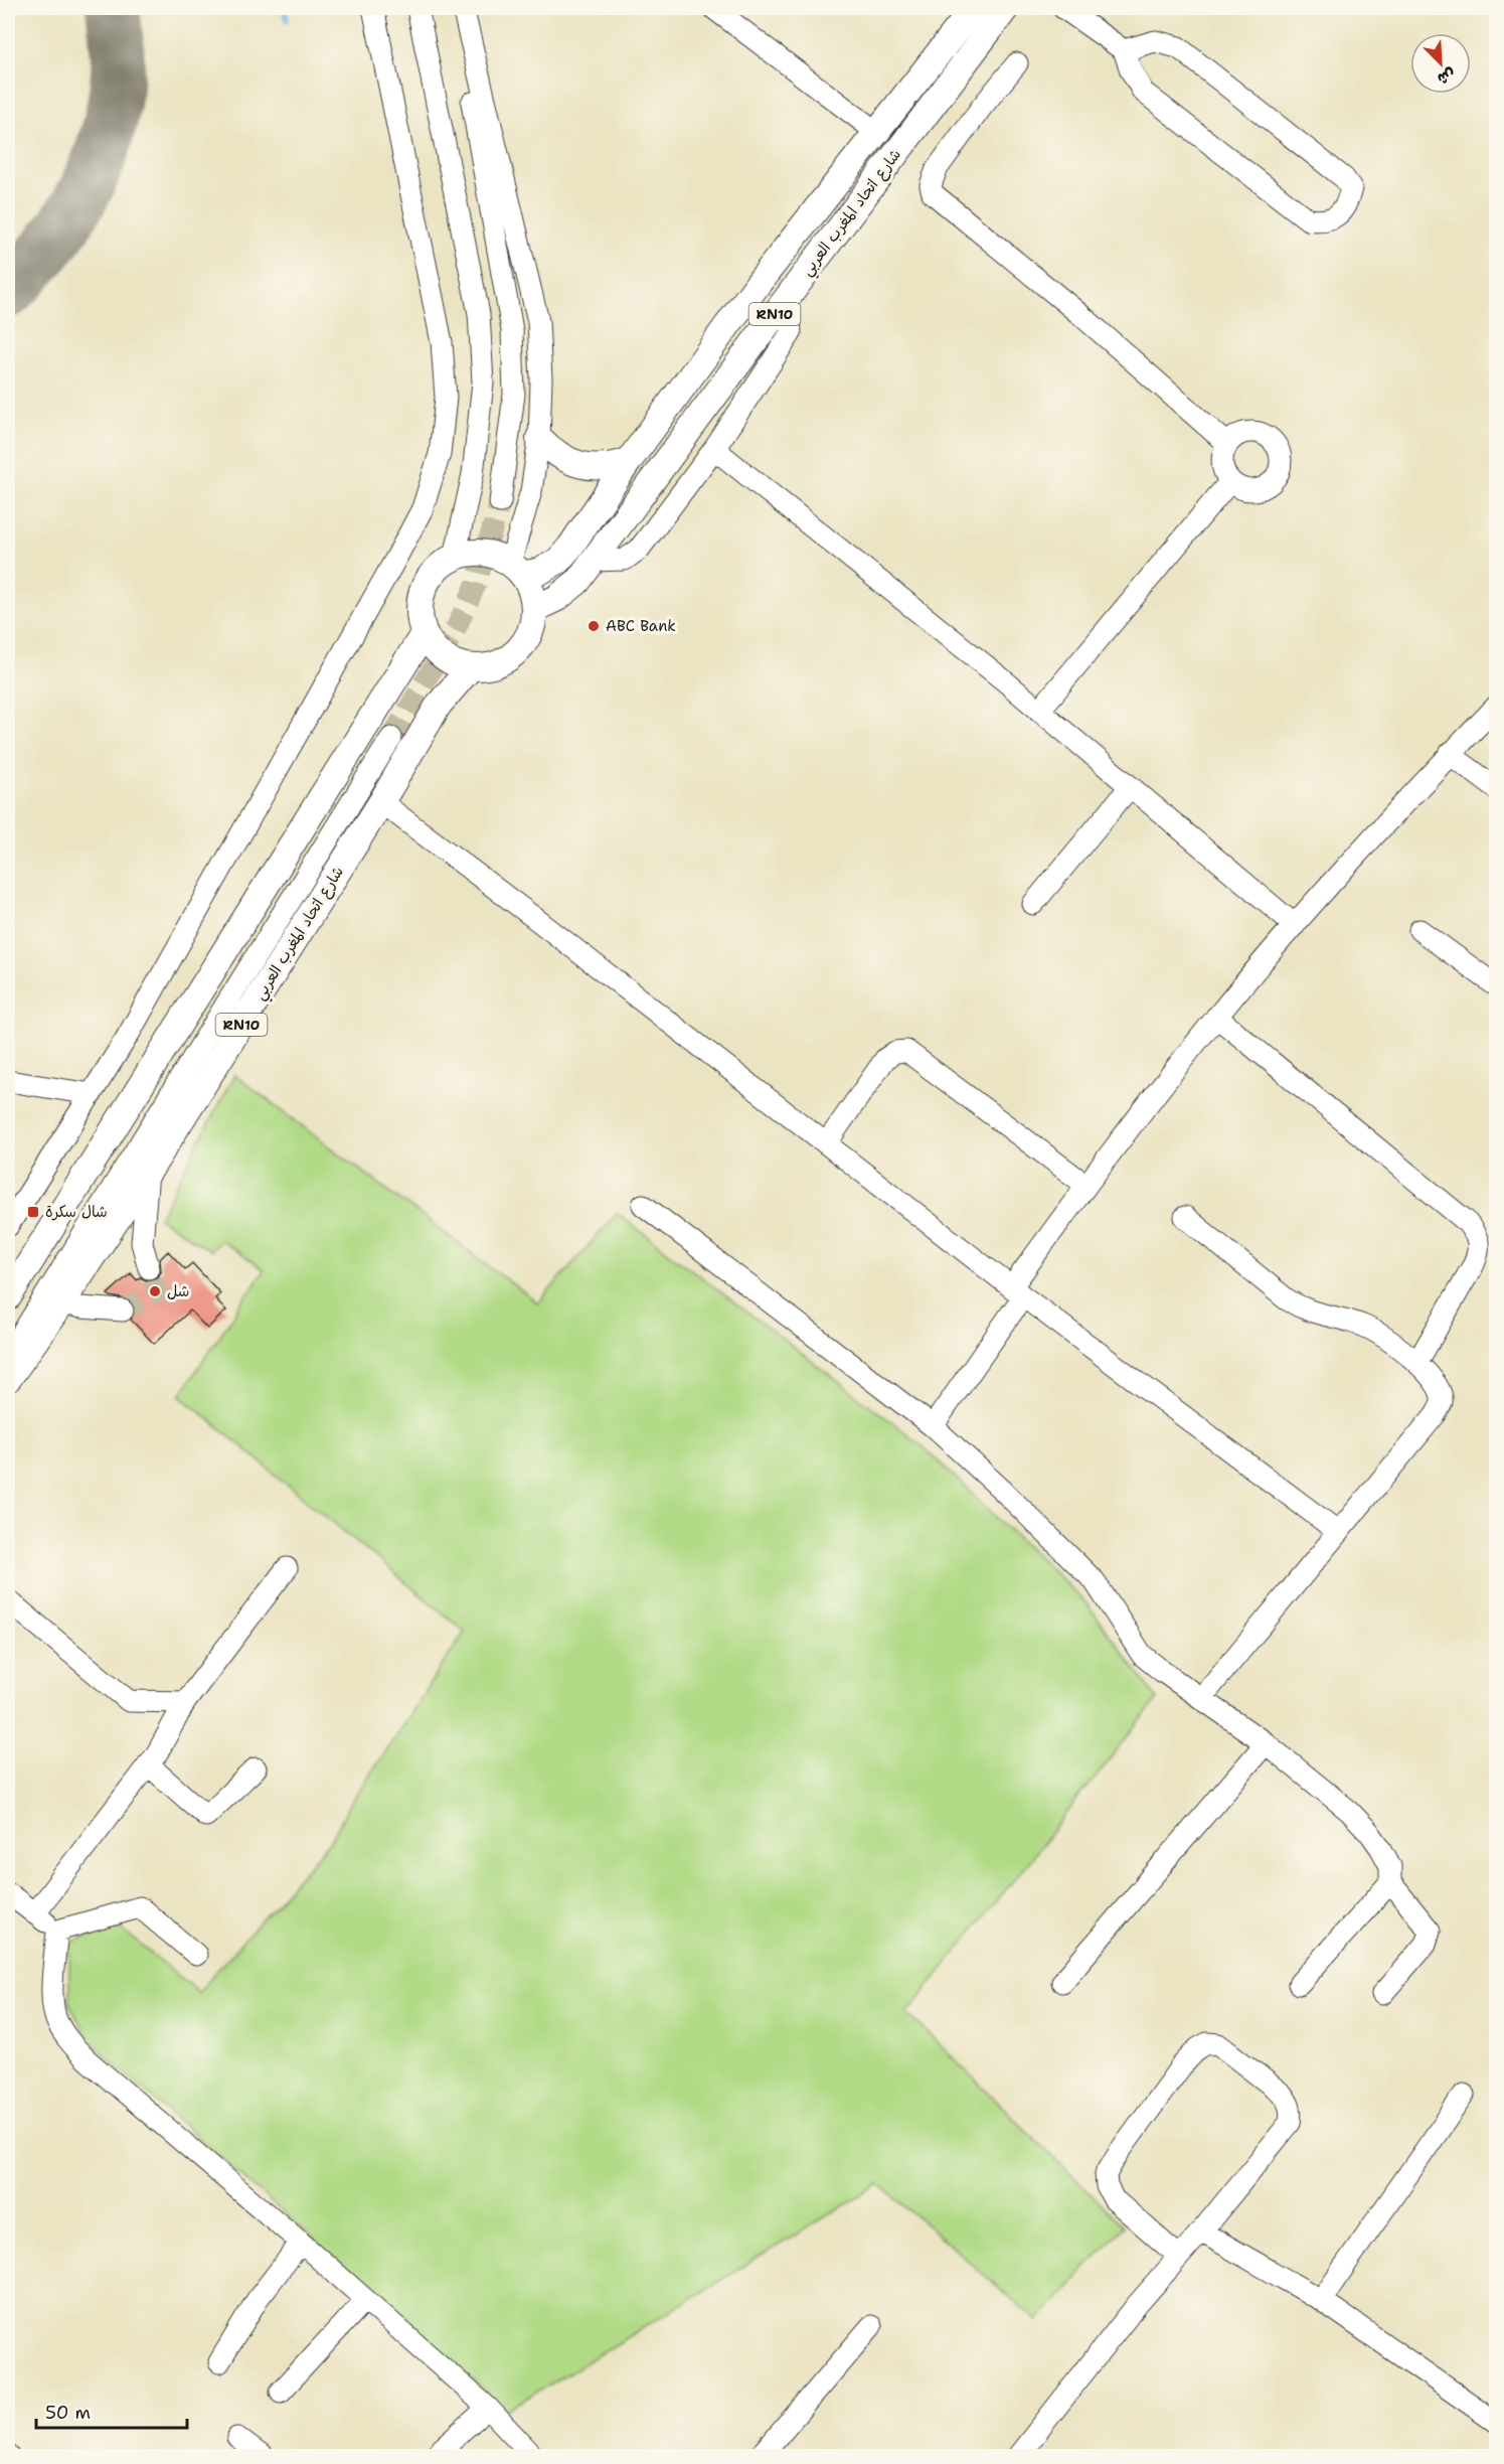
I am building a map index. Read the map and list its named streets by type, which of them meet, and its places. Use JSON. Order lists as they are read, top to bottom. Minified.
{"streets":{"main road":["شارع اتحاد المغرب العربي","RN10"]},"places":{"other":["ABC Bank","شل"],"transit":["شال سكرة"]},"scale_bar":"50 m","north":"bottom right"}
